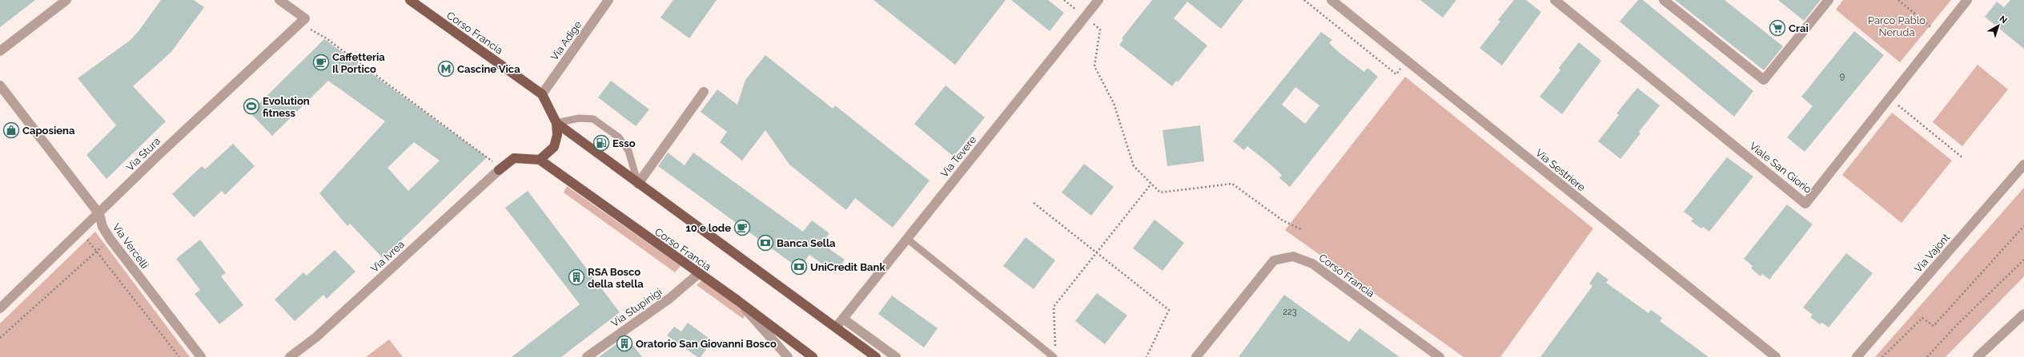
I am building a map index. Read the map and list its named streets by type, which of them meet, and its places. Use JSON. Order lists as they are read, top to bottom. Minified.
{"streets":{"main road":["Corso Francia"],"street":["Via Adige","Via Stura","Via Tevere","Viale San Giorio","Via Sestriere","Via Vercelli","Via Vajont","Via Ivrea","Via Stupinigi"]},"crossings":[["Corso Francia","Via Adige"],["Corso Francia","Via Stupinigi"],["Via Stura","Via Vercelli"]],"parks":["Parco Pablo Neruda"],"places":{"supermarket":["Crai"],"cafe":["Caffetteria Il Portico","10 e lode"],"metro station":["Cascine Vica"],"sports":["Evolution fitness"],"shop":["Caposiena"],"fuel station":["Esso"],"bank":["Banca Sella","UniCredit Bank"],"building":["RSA Bosco della stella","Oratorio San Giovanni Bosco"]},"house_numbers":["9","223"],"north":"top right"}
